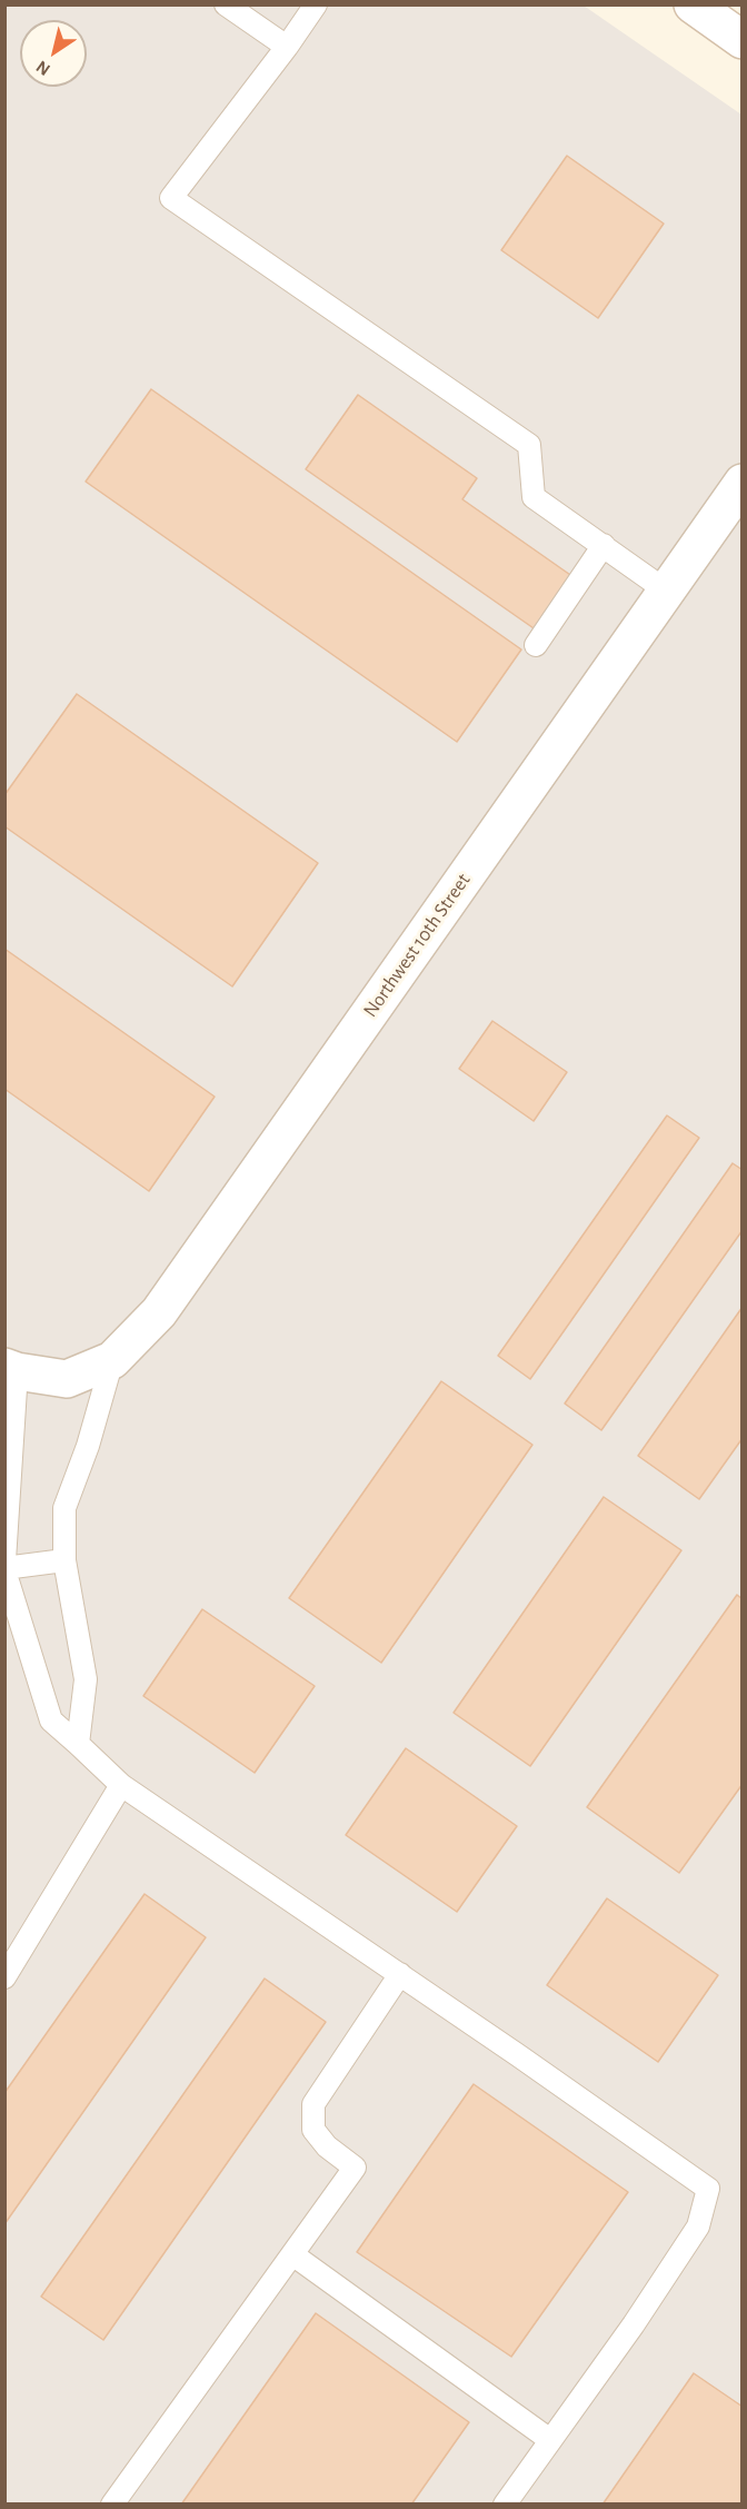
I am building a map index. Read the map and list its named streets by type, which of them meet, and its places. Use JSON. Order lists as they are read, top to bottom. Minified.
{"streets":{"street":["Northwest 10th Street"]},"north":"bottom left"}
